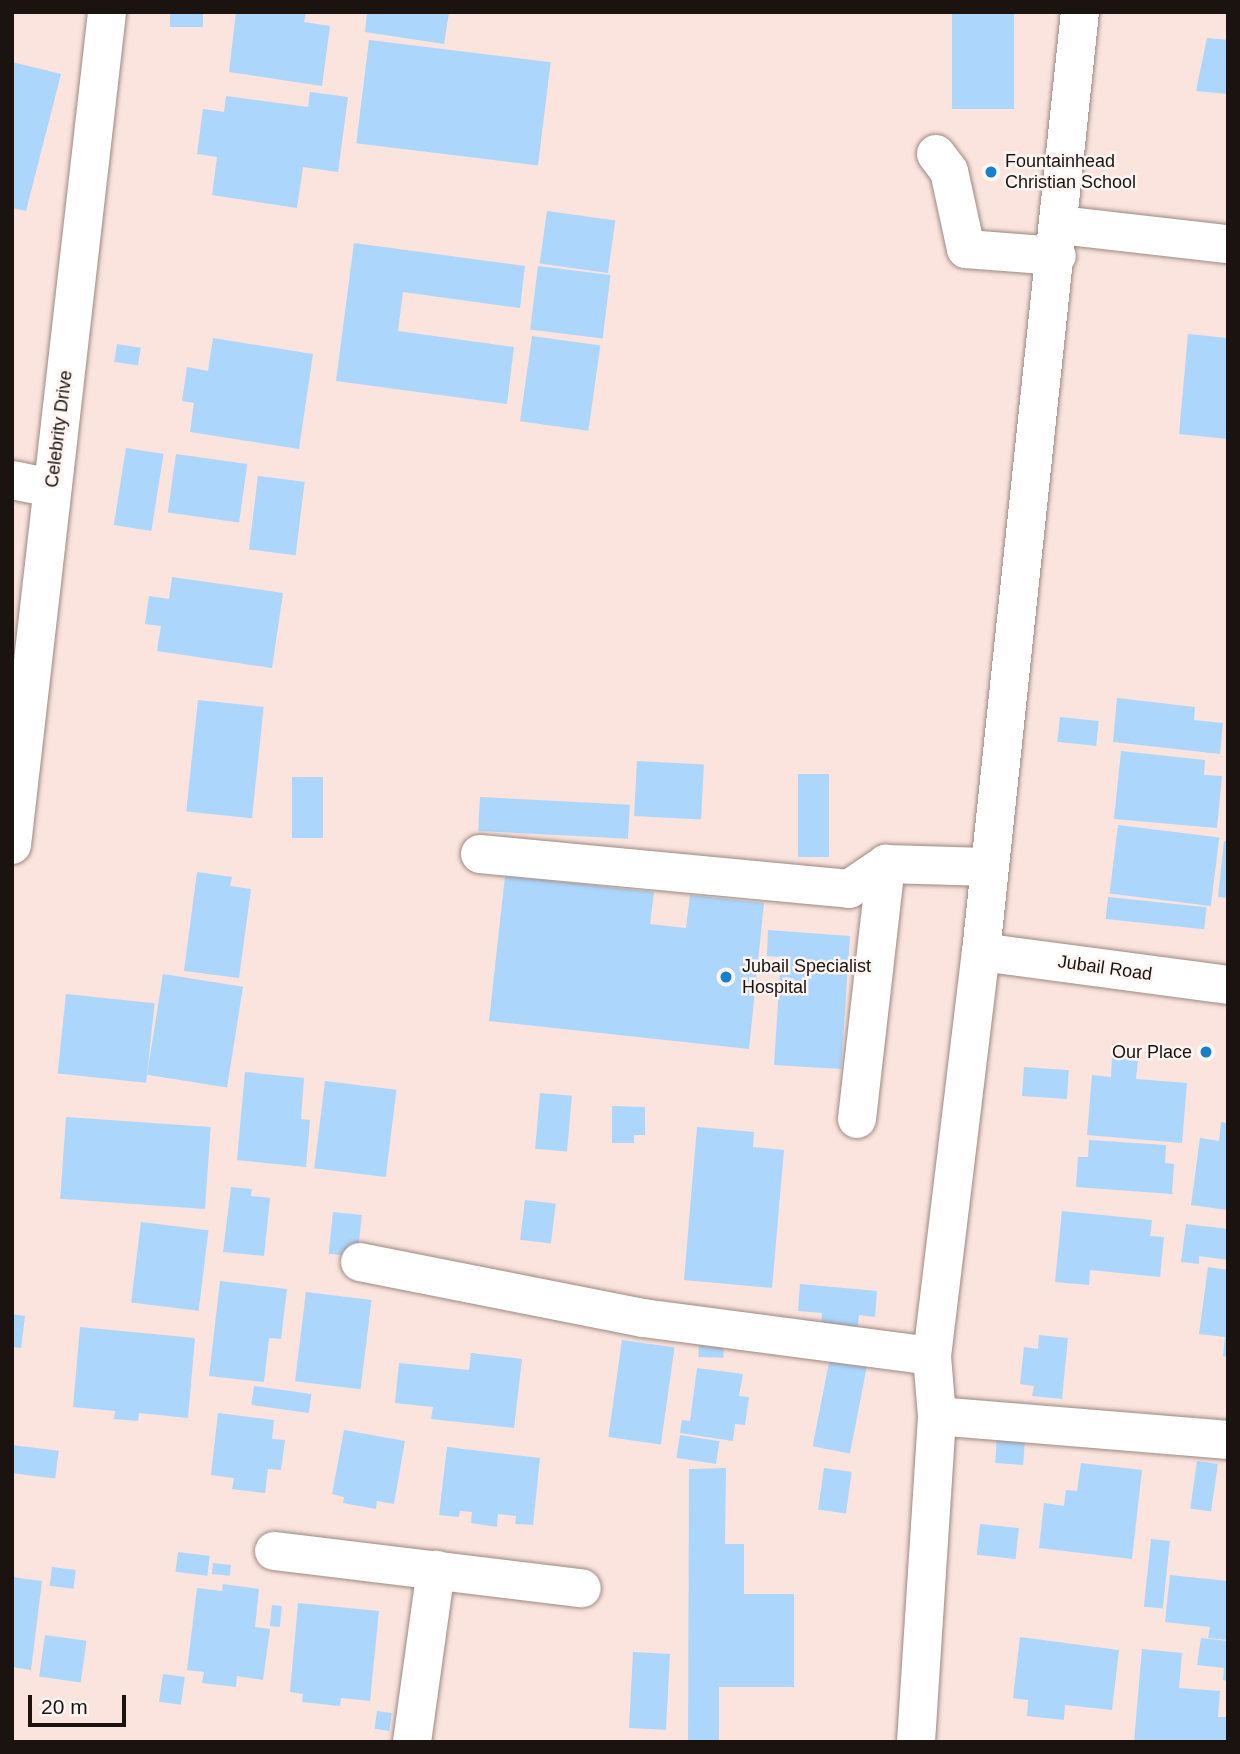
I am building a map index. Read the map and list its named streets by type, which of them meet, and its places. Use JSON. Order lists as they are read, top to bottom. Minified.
{"streets":{"street":["Celebrity Drive","Jubail Road"]},"places":["Fountainhead Christian School","Jubail Specialist Hospital","Our Place"],"scale_bar":"20 m"}
